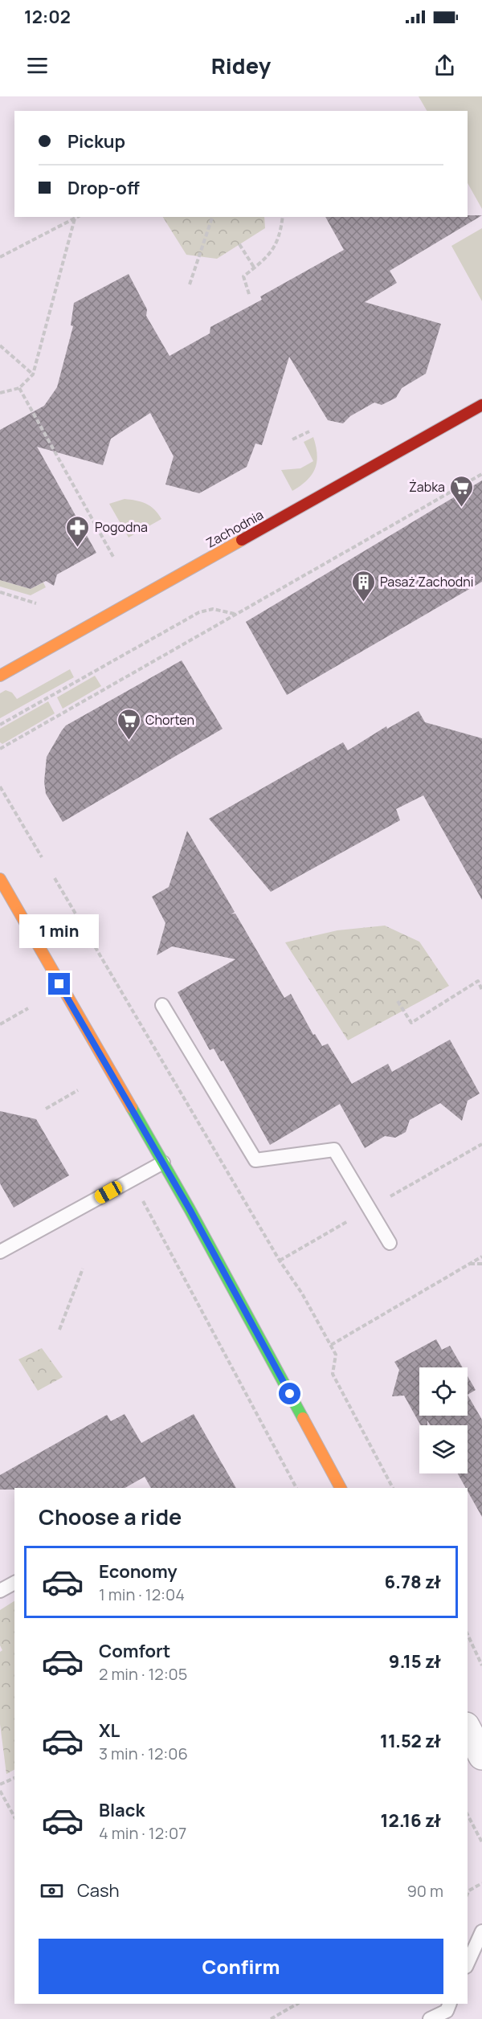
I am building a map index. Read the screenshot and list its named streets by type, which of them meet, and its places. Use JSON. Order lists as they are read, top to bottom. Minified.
{"streets":{"street":["Zachodnia"]},"places":{"supermarket":["Żabka","Chorten"],"pharmacy":["Pogodna"],"building":["Pasaż Zachodni"]},"page":{"status":"12:02","header":"Ridey","banner":["Pickup","Drop-off"],"bubble":"1 min","heading":"Choose a ride","list":[{"name":"Economy","note":"1 min · 12:04","value":"6.78 zł"},{"name":"Comfort","note":"2 min · 12:05","value":"9.15 zł"},{"name":"XL","note":"3 min · 12:06","value":"11.52 zł"},{"name":"Black","note":"4 min · 12:07","value":"12.16 zł"}],"pay":["Cash","90 m"],"buttons":"Confirm"}}
